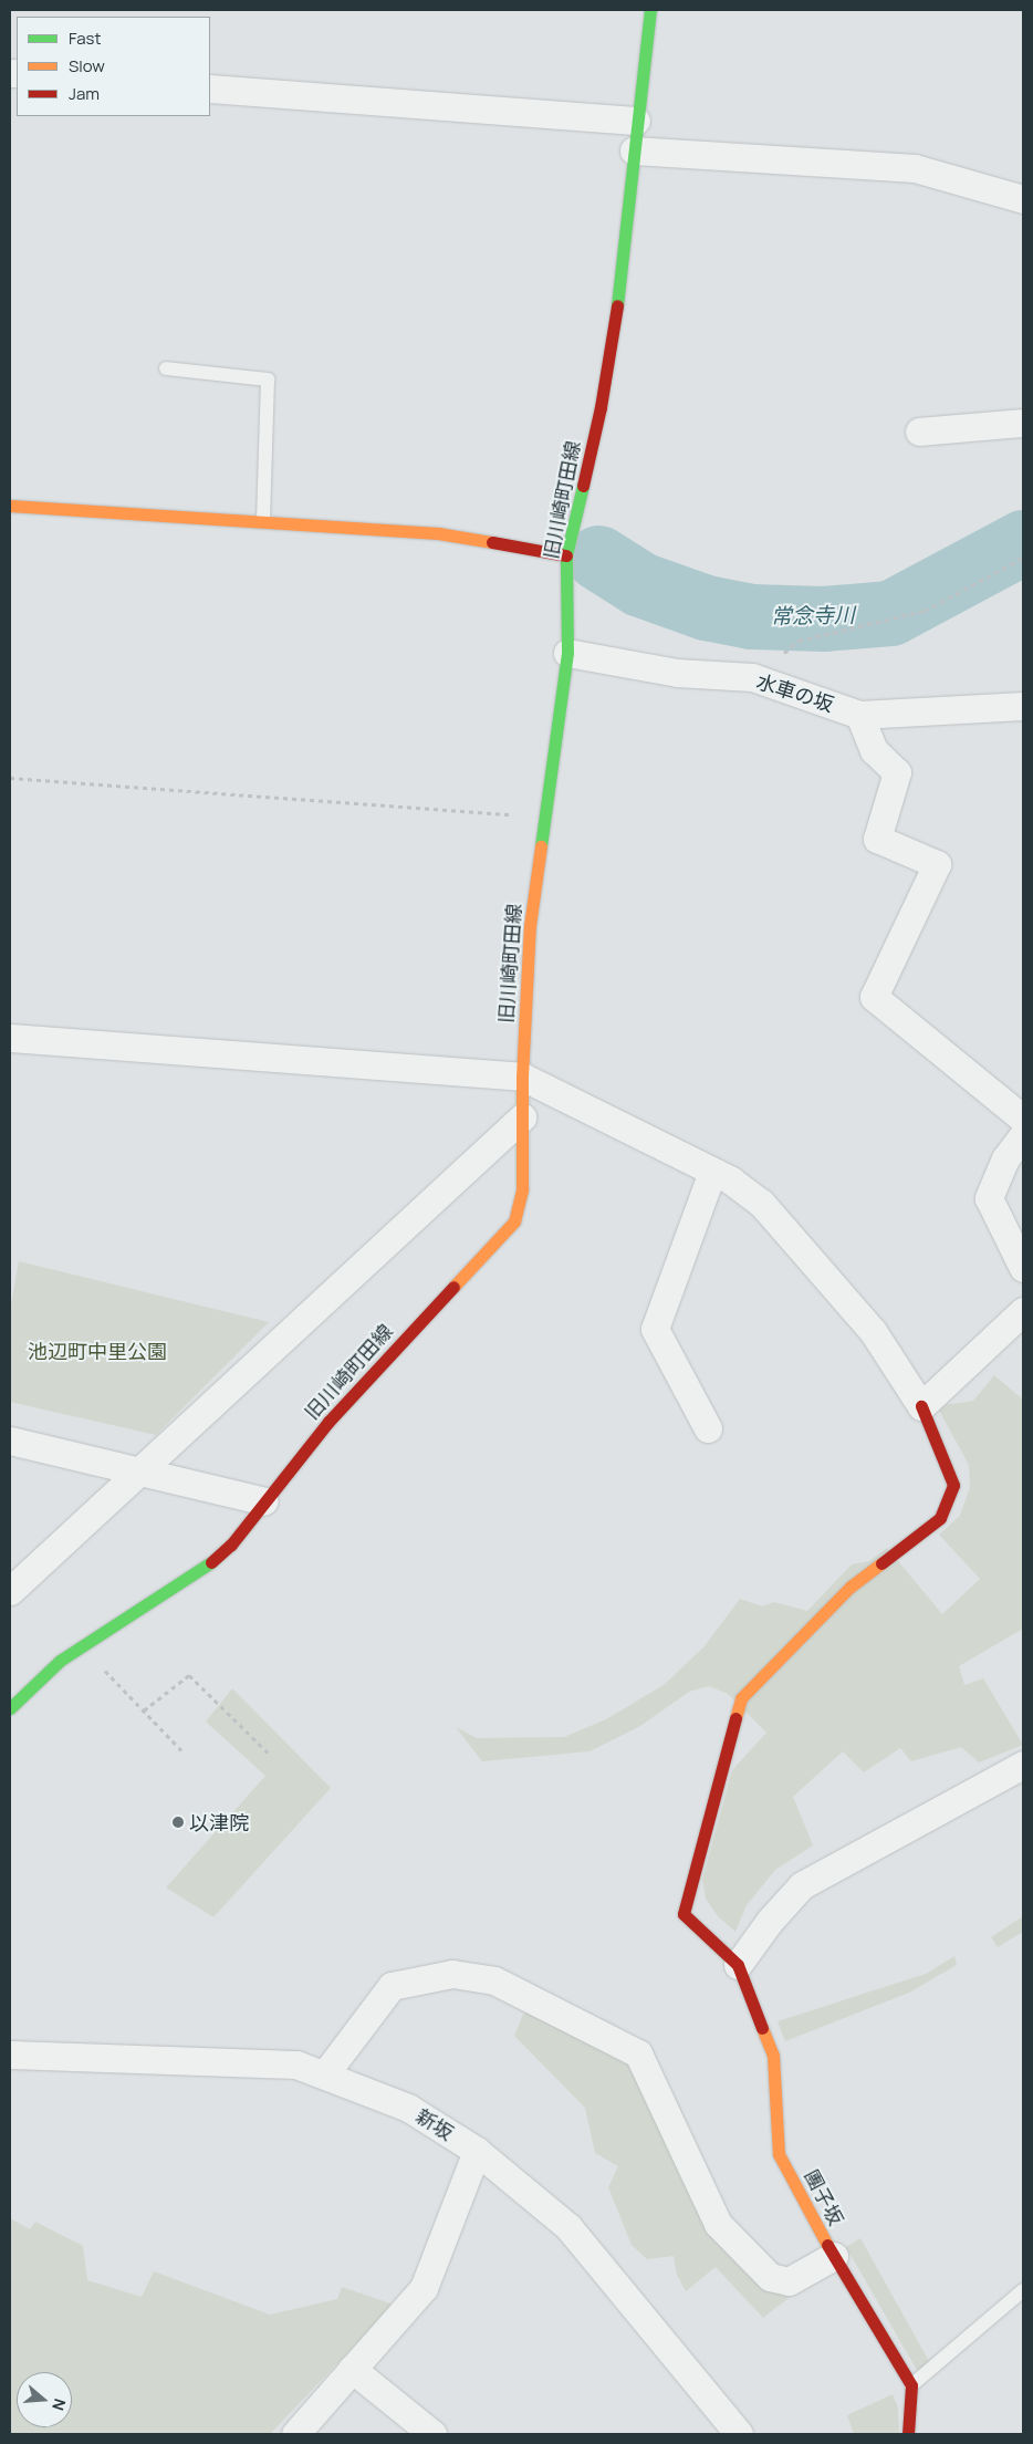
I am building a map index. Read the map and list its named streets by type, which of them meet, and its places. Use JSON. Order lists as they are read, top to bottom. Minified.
{"streets":{"main road":["旧川崎町田線","團子坂"],"street":["水車の坂","新坂"]},"crossings":[["旧川崎町田線","水車の坂"]],"water":["常念寺川"],"parks":["池辺町中里公園"],"places":["以津院"],"legend":["Fast","Slow","Jam"],"north":"right"}
